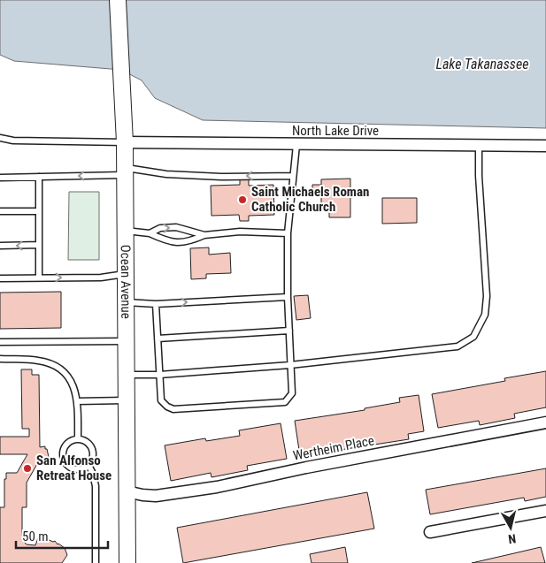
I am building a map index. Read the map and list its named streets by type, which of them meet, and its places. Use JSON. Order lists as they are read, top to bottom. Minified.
{"streets":{"street":["North Lake Drive","Ocean Avenue","Wertheim Place"]},"crossings":[["North Lake Drive","Ocean Avenue"],["Ocean Avenue","Wertheim Place"]],"water":["Lake Takanassee"],"places":["Saint Michaels Roman Catholic Church","San Alfonso Retreat House"],"scale_bar":"50 m","north":"bottom"}
